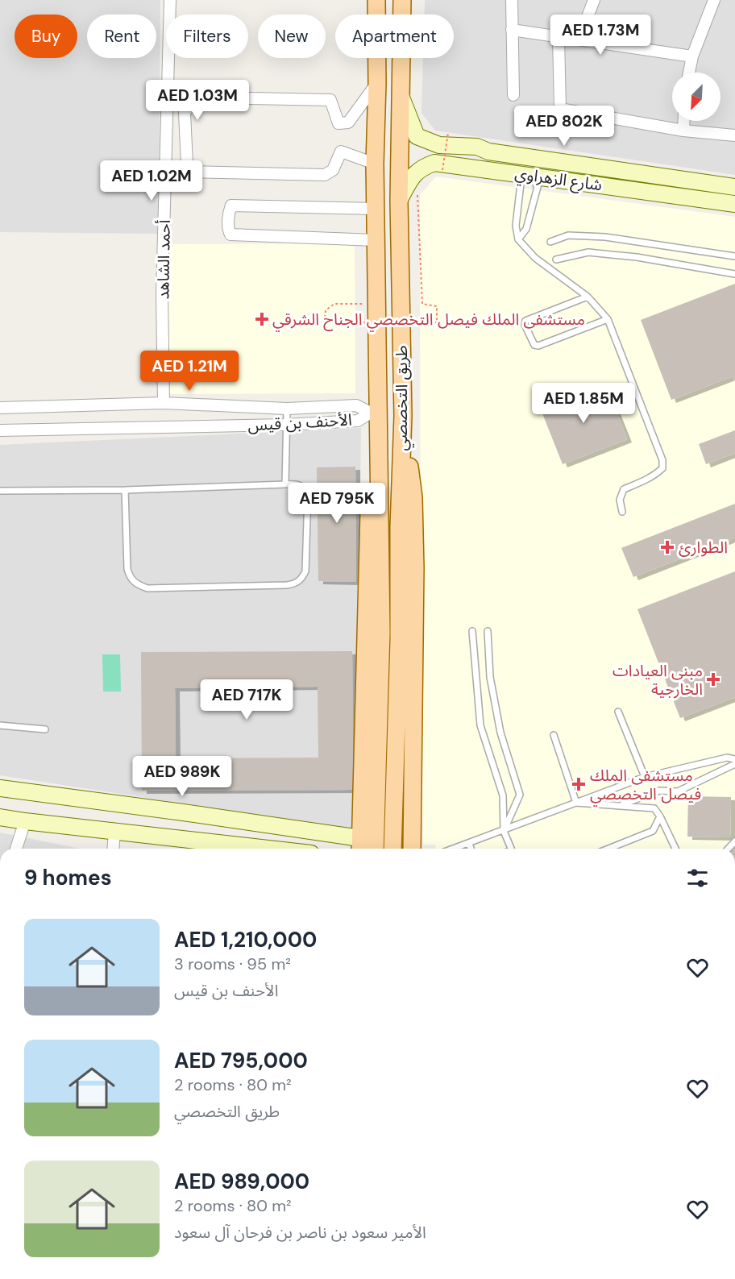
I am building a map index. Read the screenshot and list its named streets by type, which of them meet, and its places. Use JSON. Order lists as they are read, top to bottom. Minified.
{"streets":{"main road":["طريق التخصصي"],"street":["شارع الزهراوي","أحمد الشاهد","الأحنف بن قيس"]},"crossings":[["شارع الزهراوي","طريق التخصصي"],["أحمد الشاهد","الأحنف بن قيس"],["طريق التخصصي","الأحنف بن قيس"]],"places":{"health":["مستشفى الملك فيصل التخصصي الجناح الشرقي","الطوارئ","مبنى العيادات الخارجية","مستشفى الملك فيصل التخصصي"]},"north":"bottom left","page":{"price":["AED 1.73M","AED 1.03M","AED 802K","AED 1.02M","AED 1.21M","AED 1.85M","AED 795K","AED 717K","AED 989K"],"chip":["Buy","Rent","Filters","New","Apartment"],"heading":"9 homes","list":[{"name":"AED 1,210,000","note":"3 rooms · 95 m² · الأحنف بن قيس"},{"name":"AED 795,000","note":"2 rooms · 80 m² · طريق التخصصي"},{"name":"AED 989,000","note":"2 rooms · 80 m² · الأمير سعود بن ناصر بن فرحان آل سعود"}]}}
